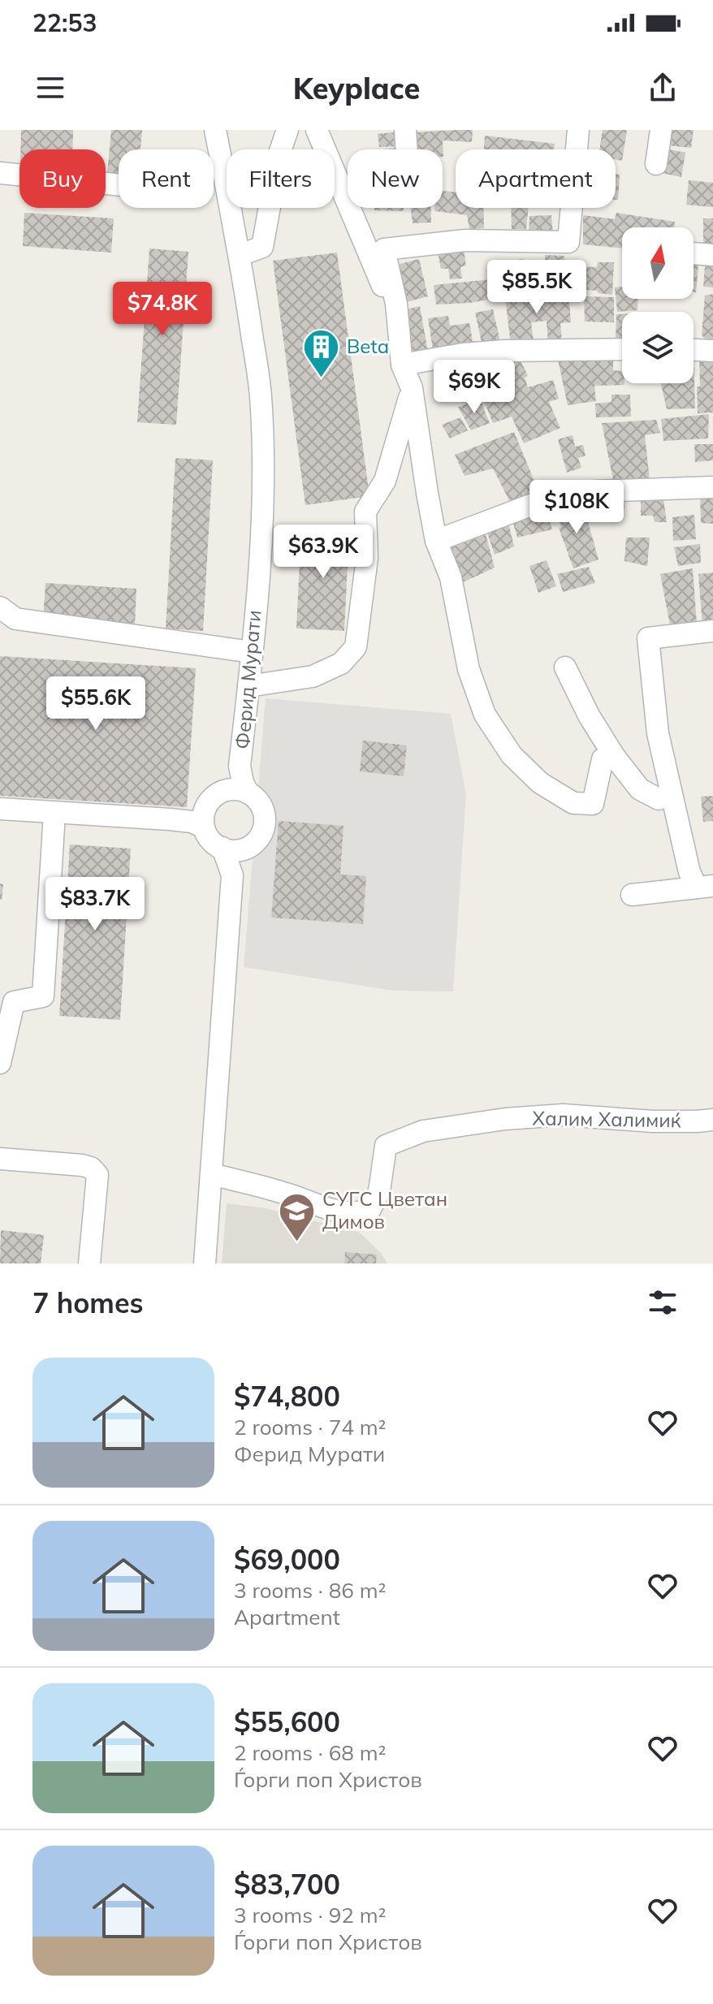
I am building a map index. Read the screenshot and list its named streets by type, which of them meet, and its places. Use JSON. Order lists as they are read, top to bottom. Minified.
{"streets":{"street":["Ферид Мурати","Халим Халимиќ"]},"places":{"building":["Beta"],"school or university":["СУГС Цветан Димов"]},"north":"top","page":{"status":"22:53","header":"Keyplace","chip":["Buy","Rent","Filters","New","Apartment"],"price":["$85.5K","$74.8K","$69K","$108K","$63.9K","$55.6K","$83.7K"],"heading":"7 homes","list":[{"name":"$74,800","note":"2 rooms · 74 m² · Ферид Мурати"},{"name":"$69,000","note":"3 rooms · 86 m² · Apartment"},{"name":"$55,600","note":"2 rooms · 68 m² · Ѓорги поп Христов"},{"name":"$83,700","note":"3 rooms · 92 m² · Ѓорги поп Христов"}]}}
